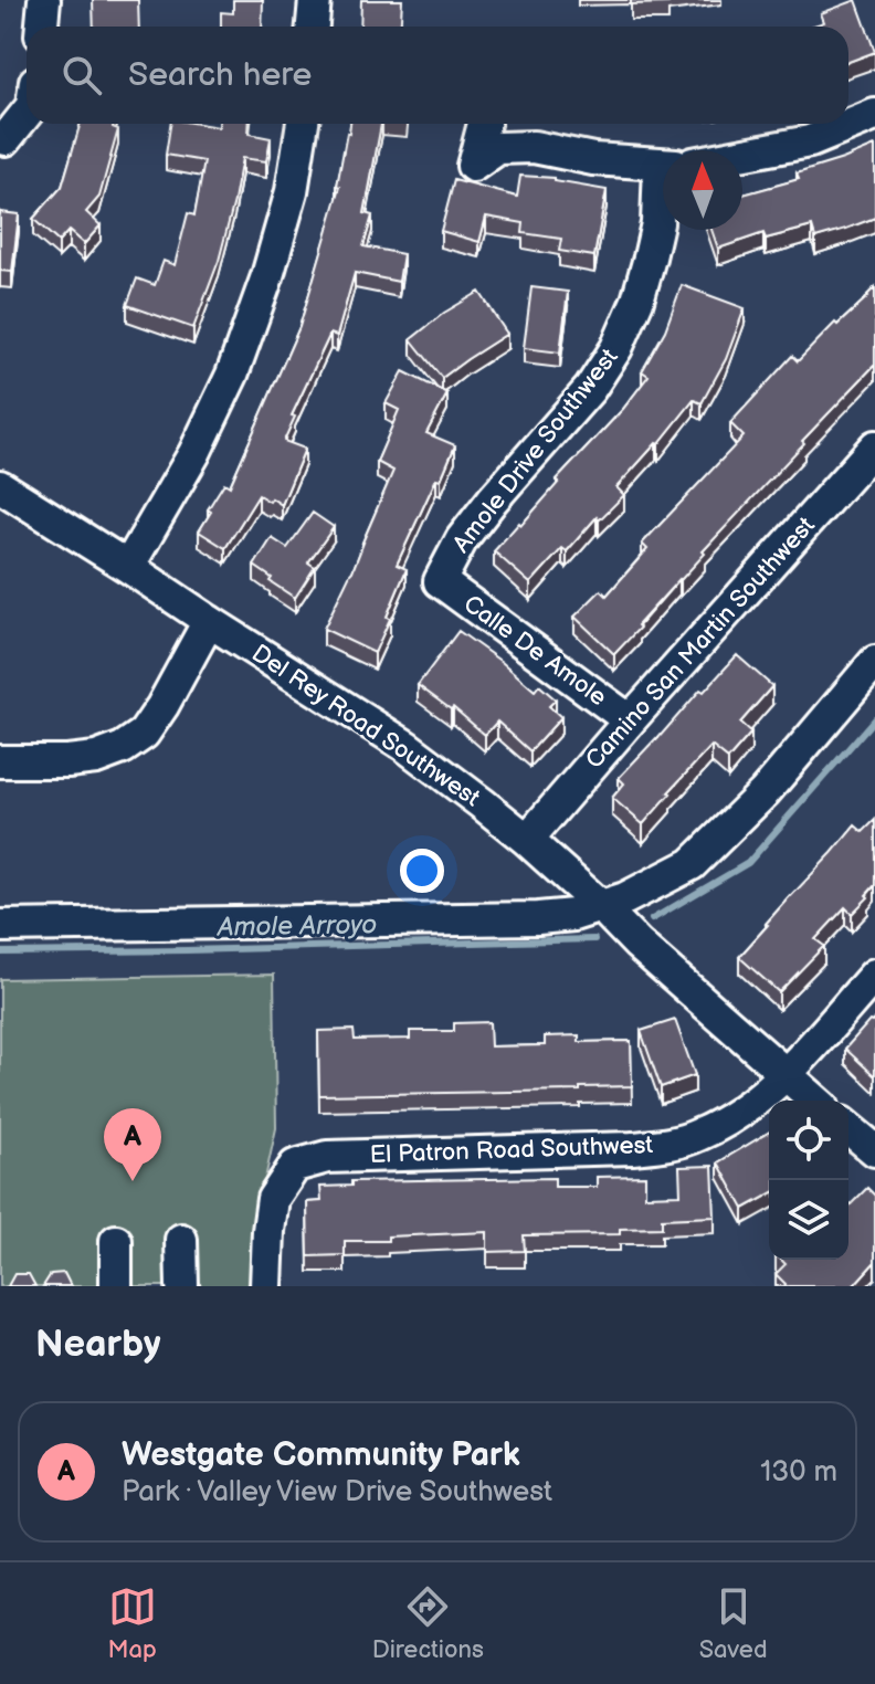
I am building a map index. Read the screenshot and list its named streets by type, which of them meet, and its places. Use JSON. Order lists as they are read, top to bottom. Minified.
{"streets":{"street":["Amole Drive Southwest","Camino San Martin Southwest","Calle De Amole","Del Rey Road Southwest","El Patron Road Southwest"]},"crossings":[["Amole Drive Southwest","Calle De Amole"],["Camino San Martin Southwest","Calle De Amole"],["Camino San Martin Southwest","Del Rey Road Southwest"],["Del Rey Road Southwest","El Patron Road Southwest"]],"water":["Amole Arroyo"],"north":"top","page":{"search":"Search here","pins":"A","heading":"Nearby","list":[{"mark":"A","name":"Westgate Community Park","note":"Park · Valley View Drive Southwest","value":"130 m"}],"nav":["Map","Directions","Saved"]}}
